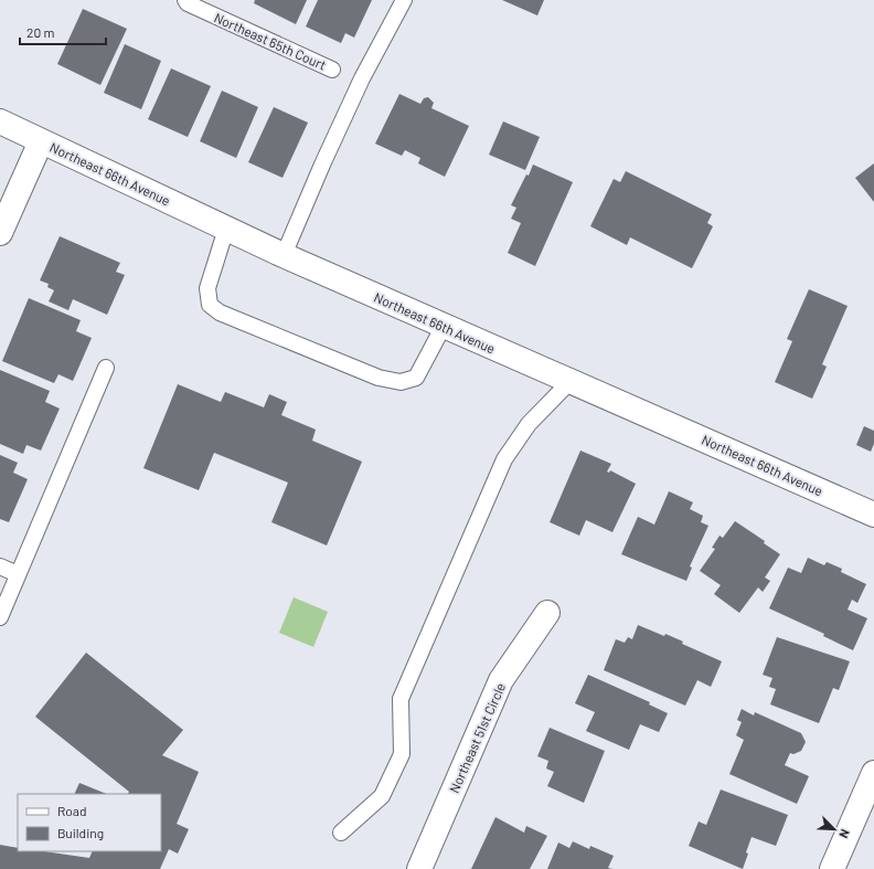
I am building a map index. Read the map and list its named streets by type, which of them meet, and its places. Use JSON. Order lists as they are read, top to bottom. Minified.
{"streets":{"street":["Northeast 66th Avenue","Northeast 51st Circle"],"lane":["Northeast 65th Court"]},"legend":["Road","Building"],"scale_bar":"20 m","north":"bottom right"}
